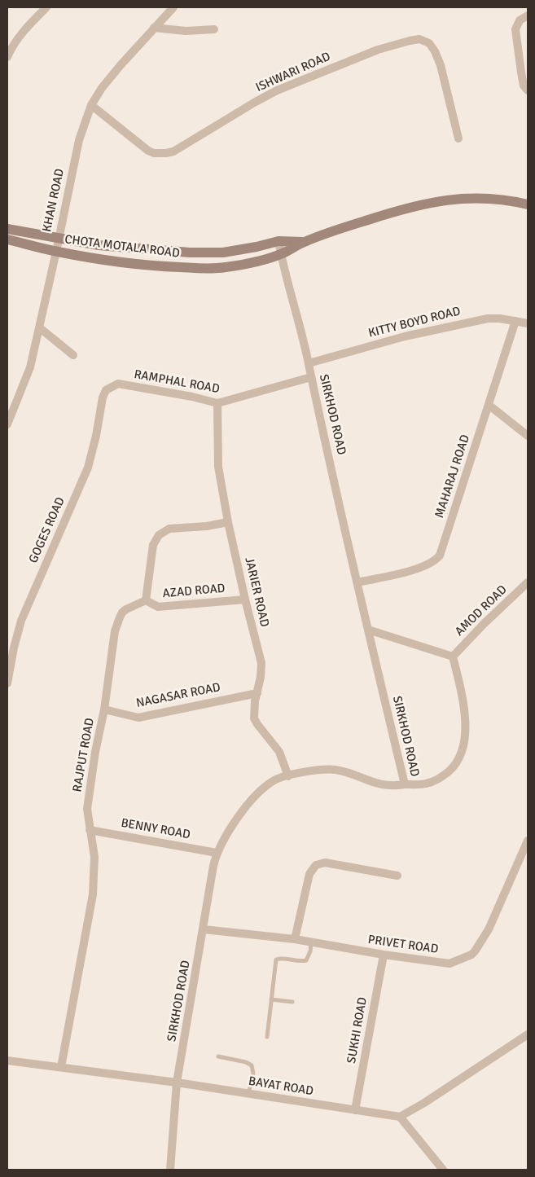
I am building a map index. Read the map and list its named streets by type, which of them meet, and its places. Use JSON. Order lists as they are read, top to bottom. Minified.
{"streets":{"street":["ISHWARI ROAD","KHAN ROAD","CHOTA MOTALA ROAD","KITTY BOYD ROAD","RAMPHAL ROAD","SIRKHOD ROAD","MAHARAJ ROAD","GOGES ROAD","AZAD ROAD","JARIER ROAD","AMOD ROAD","NAGASAR ROAD","RAJPUT ROAD","BENNY ROAD","PRIVET ROAD","SUKHI ROAD","BAYAT ROAD"]},"crossings":[["ISHWARI ROAD","KHAN ROAD"],["KHAN ROAD","CHOTA MOTALA ROAD"],["CHOTA MOTALA ROAD","SIRKHOD ROAD"],["KITTY BOYD ROAD","SIRKHOD ROAD"],["KITTY BOYD ROAD","MAHARAJ ROAD"],["RAMPHAL ROAD","SIRKHOD ROAD"],["RAMPHAL ROAD","GOGES ROAD"],["RAMPHAL ROAD","JARIER ROAD"],["SIRKHOD ROAD","MAHARAJ ROAD"],["SIRKHOD ROAD","JARIER ROAD"],["SIRKHOD ROAD","BENNY ROAD"],["SIRKHOD ROAD","PRIVET ROAD"],["SIRKHOD ROAD","BAYAT ROAD"],["AZAD ROAD","JARIER ROAD"],["AZAD ROAD","RAJPUT ROAD"],["JARIER ROAD","NAGASAR ROAD"],["NAGASAR ROAD","RAJPUT ROAD"],["RAJPUT ROAD","BENNY ROAD"],["RAJPUT ROAD","BAYAT ROAD"],["PRIVET ROAD","SUKHI ROAD"],["SUKHI ROAD","BAYAT ROAD"]]}
